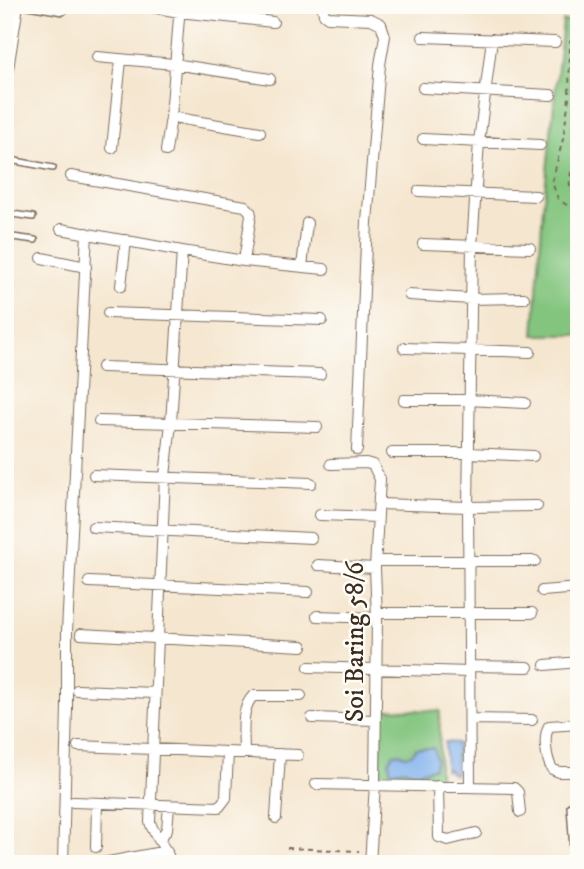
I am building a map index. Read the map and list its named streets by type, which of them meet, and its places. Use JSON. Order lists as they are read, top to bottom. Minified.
{"streets":{"street":["Soi Baring 58/6"]}}
